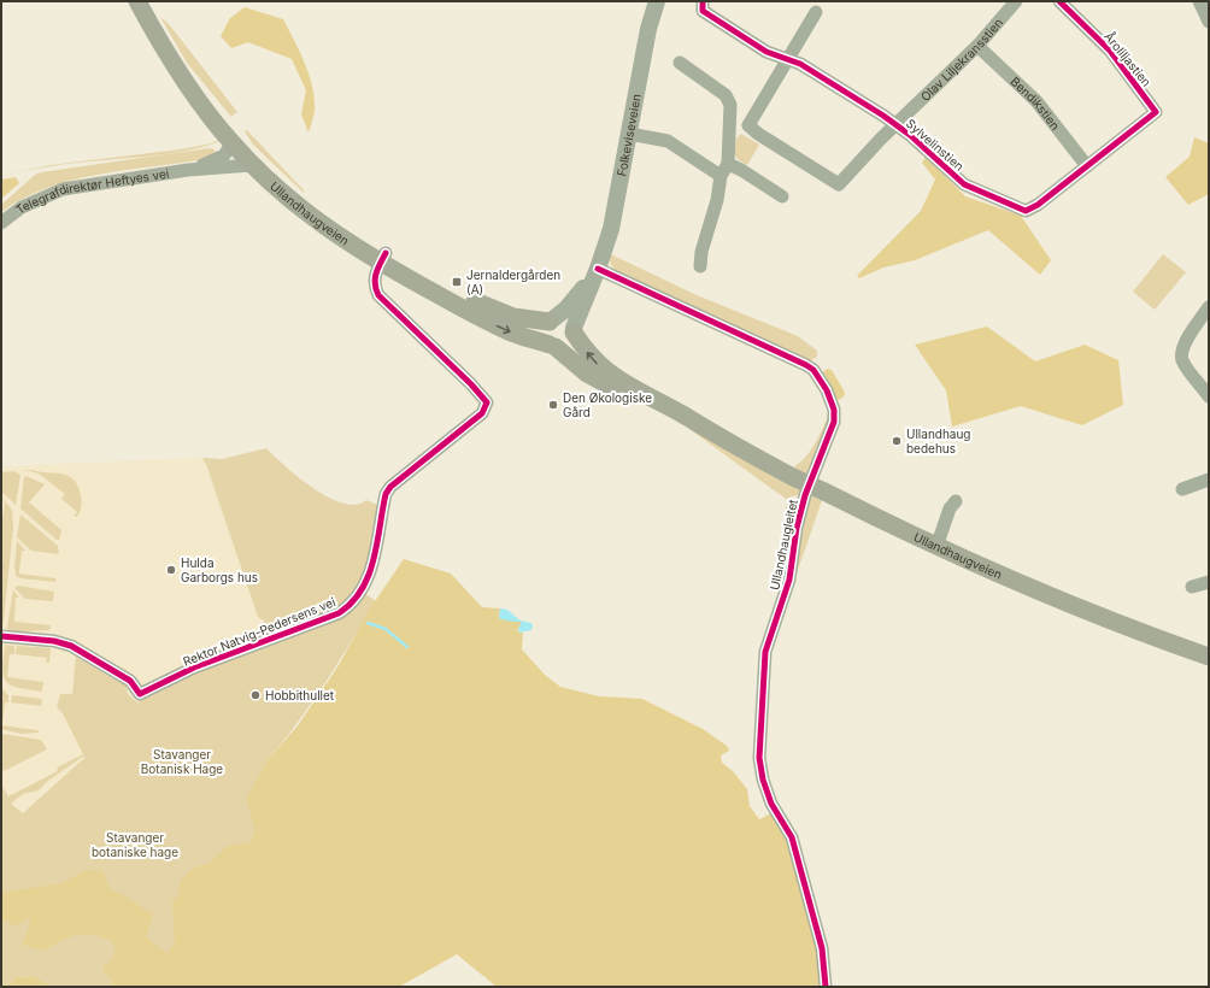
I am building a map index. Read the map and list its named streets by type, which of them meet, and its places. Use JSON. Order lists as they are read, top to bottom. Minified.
{"streets":{"main road":["Ullandhaugveien"],"street":["Olav Liljekransstien","Åroliljastien","Bendikstien","Folkeviseveien","Sylvelinstien","Telegrafdirektør Heftyes vei","Ullandhaugleitet","Rektor Natvig-Pedersens vei"]},"crossings":[["Olav Liljekransstien","Bendikstien"],["Olav Liljekransstien","Sylvelinstien"],["Åroliljastien","Sylvelinstien"],["Bendikstien","Sylvelinstien"],["Folkeviseveien","Ullandhaugveien"],["Folkeviseveien","Ullandhaugleitet"],["Telegrafdirektør Heftyes vei","Ullandhaugveien"],["Ullandhaugveien","Rektor Natvig-Pedersens vei"]],"parks":["Stavanger Botanisk Hage","Stavanger botaniske hage"],"places":{"transit":["Jernaldergården (A)"],"other":["Den Økologiske Gård","Ullandhaug bedehus","Hulda Garborgs hus","Hobbithullet"]}}
